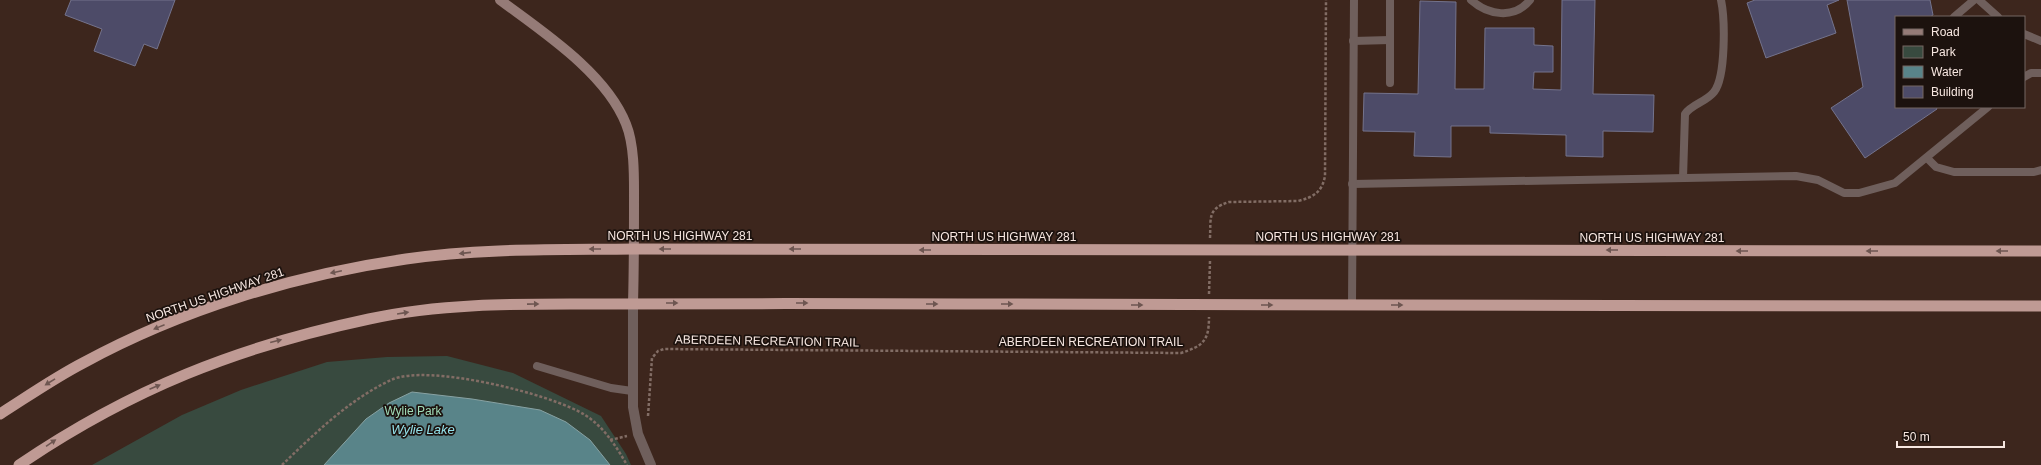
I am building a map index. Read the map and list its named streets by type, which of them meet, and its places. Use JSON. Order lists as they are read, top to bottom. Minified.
{"streets":{"highway":["NORTH US HIGHWAY 281"],"path":["ABERDEEN RECREATION TRAIL"]},"crossings":[["NORTH US HIGHWAY 281","ABERDEEN RECREATION TRAIL"]],"water":["Wylie Lake"],"parks":["Wylie Park"],"legend":["Road","Park","Water","Building"],"scale_bar":"50 m"}
